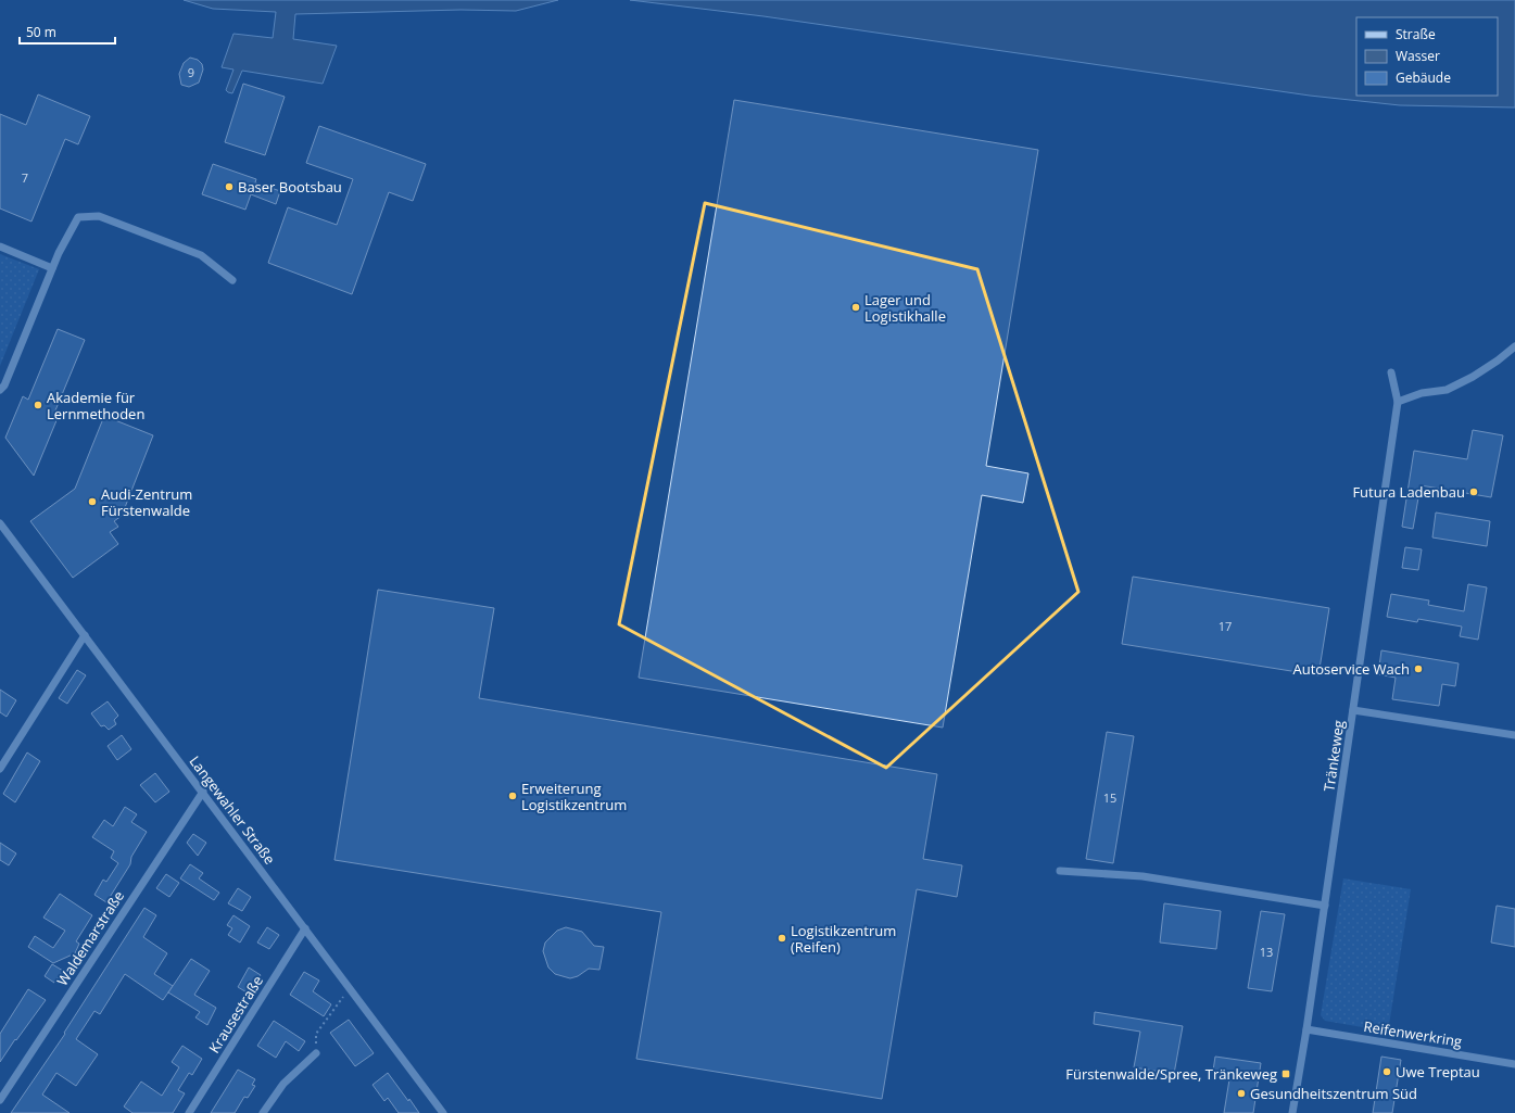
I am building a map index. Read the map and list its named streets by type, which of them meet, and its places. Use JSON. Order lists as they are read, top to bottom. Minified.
{"streets":{"street":["Tränkeweg","Langewahler Straße","Waldemarstraße","Krausestraße","Reifenwerkring"]},"crossings":[["Tränkeweg","Reifenwerkring"],["Langewahler Straße","Waldemarstraße"],["Langewahler Straße","Krausestraße"]],"places":{"other":["Baser Bootsbau","Lager und Logistikhalle","Akademie für Lernmethoden","Futura Ladenbau","Audi-Zentrum Fürstenwalde","Autoservice Wach","Erweiterung Logistikzentrum","Logistikzentrum (Reifen)","Uwe Treptau","Gesundheitszentrum Süd"],"transit":["Fürstenwalde/Spree, Tränkeweg"]},"house_numbers":["9","7","17","15","13"],"legend":["Straße","Wasser","Gebäude"],"scale_bar":"50 m"}
